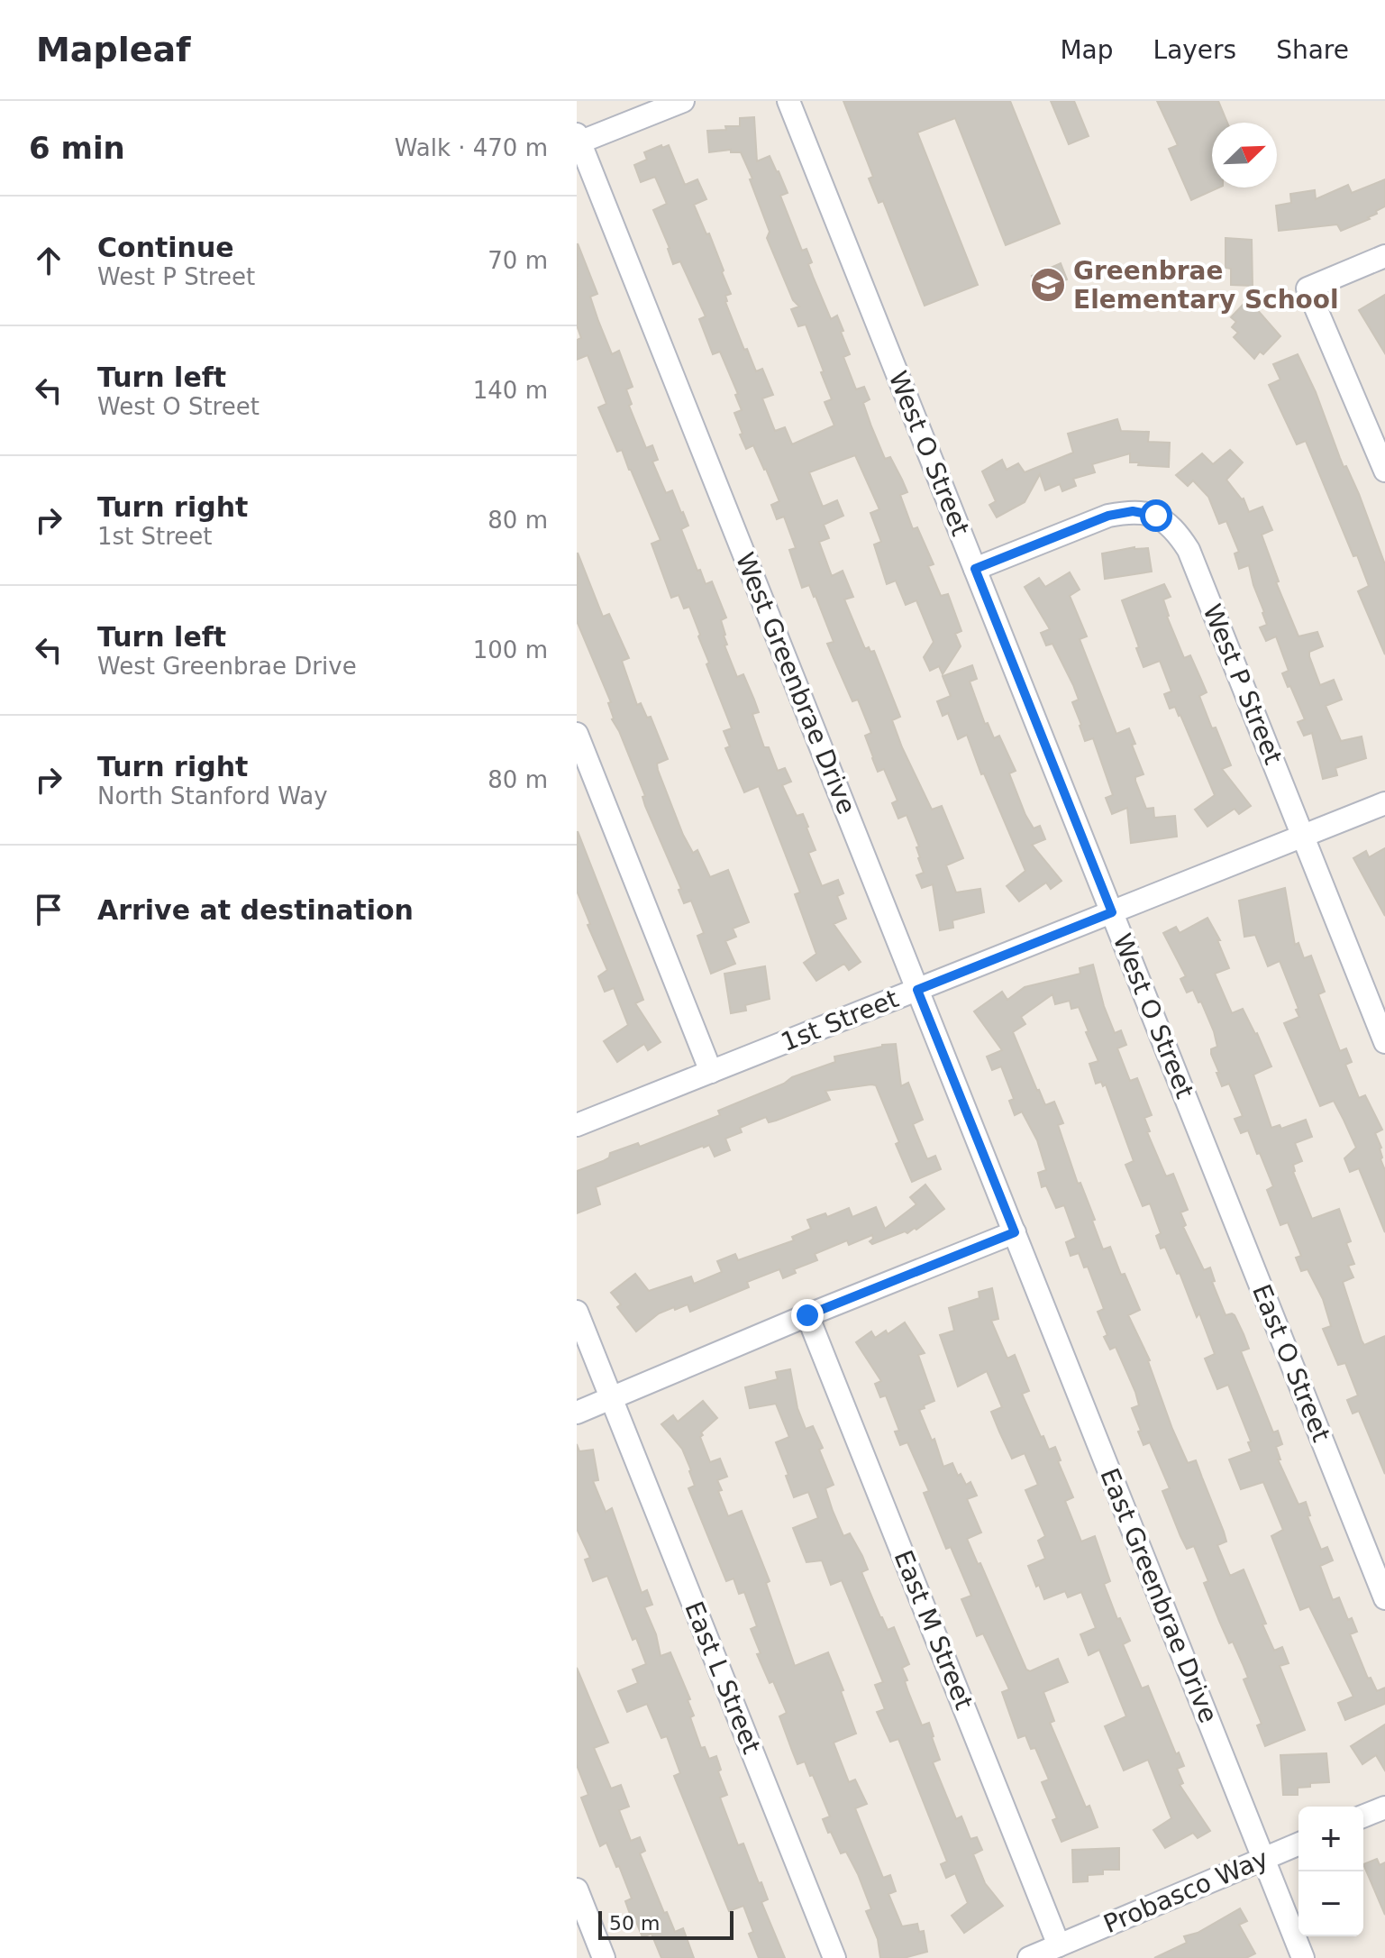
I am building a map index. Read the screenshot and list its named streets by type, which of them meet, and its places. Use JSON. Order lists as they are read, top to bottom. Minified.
{"streets":{"street":["West O Street","West Greenbrae Drive","West P Street","1st Street","East O Street","East Greenbrae Drive","East M Street","East L Street","Probasco Way"]},"crossings":[["West O Street","West P Street"],["West O Street","1st Street"],["West O Street","East O Street"],["West Greenbrae Drive","1st Street"],["West Greenbrae Drive","East Greenbrae Drive"],["West P Street","1st Street"],["East Greenbrae Drive","Probasco Way"],["East M Street","Probasco Way"]],"places":{"school or university":["Greenbrae Elementary School"]},"scale_bar":"50 m","north":"top right","page":{"header":"Mapleaf","nav":["Map","Layers","Share"],"heading":["6 min","Walk · 470 m"],"list":[["Continue","West P Street","70 m"],["Turn left","West O Street","140 m"],["Turn right","1st Street","80 m"],["Turn left","West Greenbrae Drive","100 m"],["Turn right","North Stanford Way","80 m"],"Arrive at destination"],"map_buttons":["+","−"],"scale":"50 m"}}
